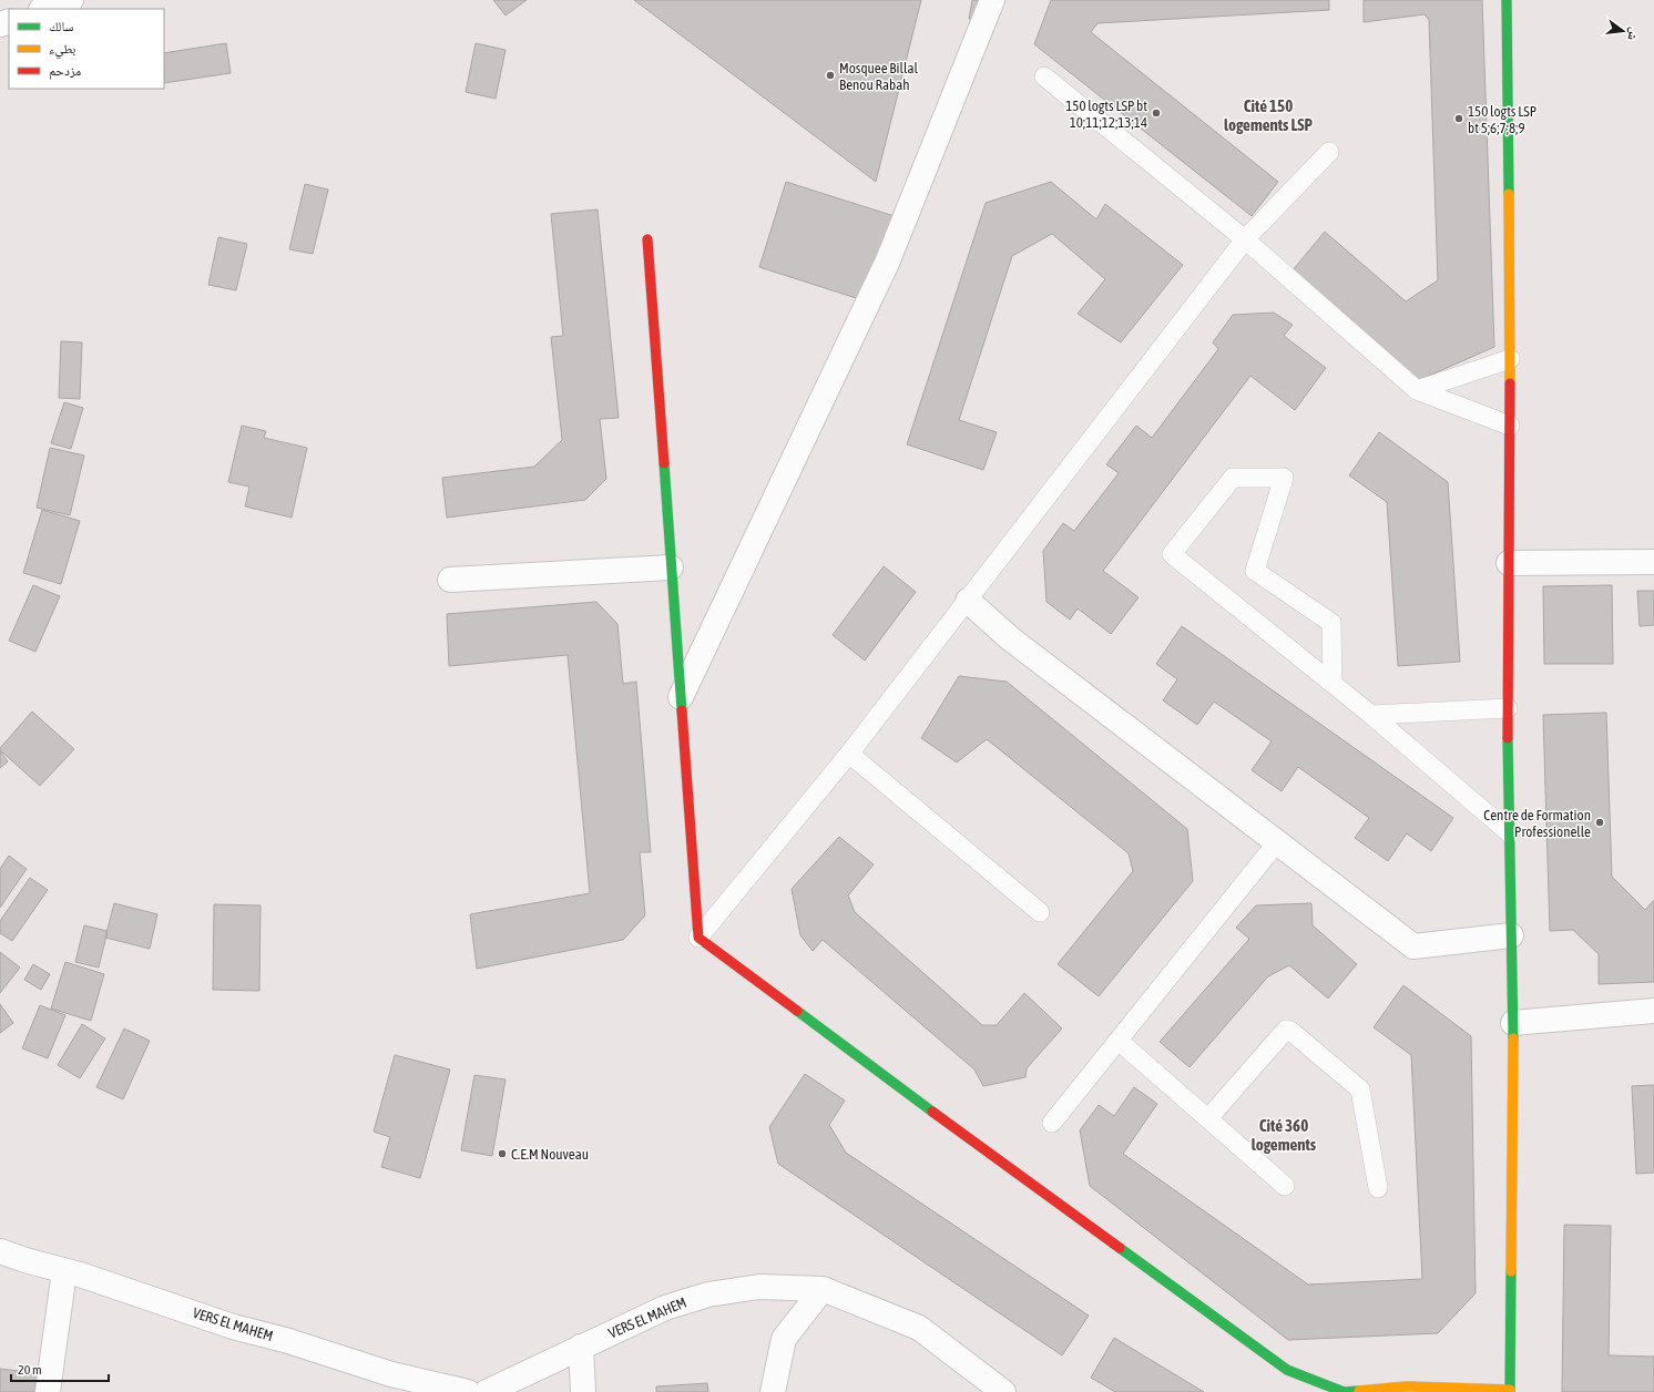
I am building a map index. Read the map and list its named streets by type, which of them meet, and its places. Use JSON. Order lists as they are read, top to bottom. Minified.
{"streets":{"street":["VERS EL MAHEM"]},"districts":["Cité 150 logements LSP","Cité 360 logements"],"places":["Mosquee Billal Benou Rabah","150 logts LSP bt 10;11;12;13;14","150 logts LSP bt 5;6;7;8;9","Centre de Formation Professionelle","C.E.M Nouveau"],"legend":["سالك","بطيء","مزدحم"],"scale_bar":"20 m","north":"right"}
